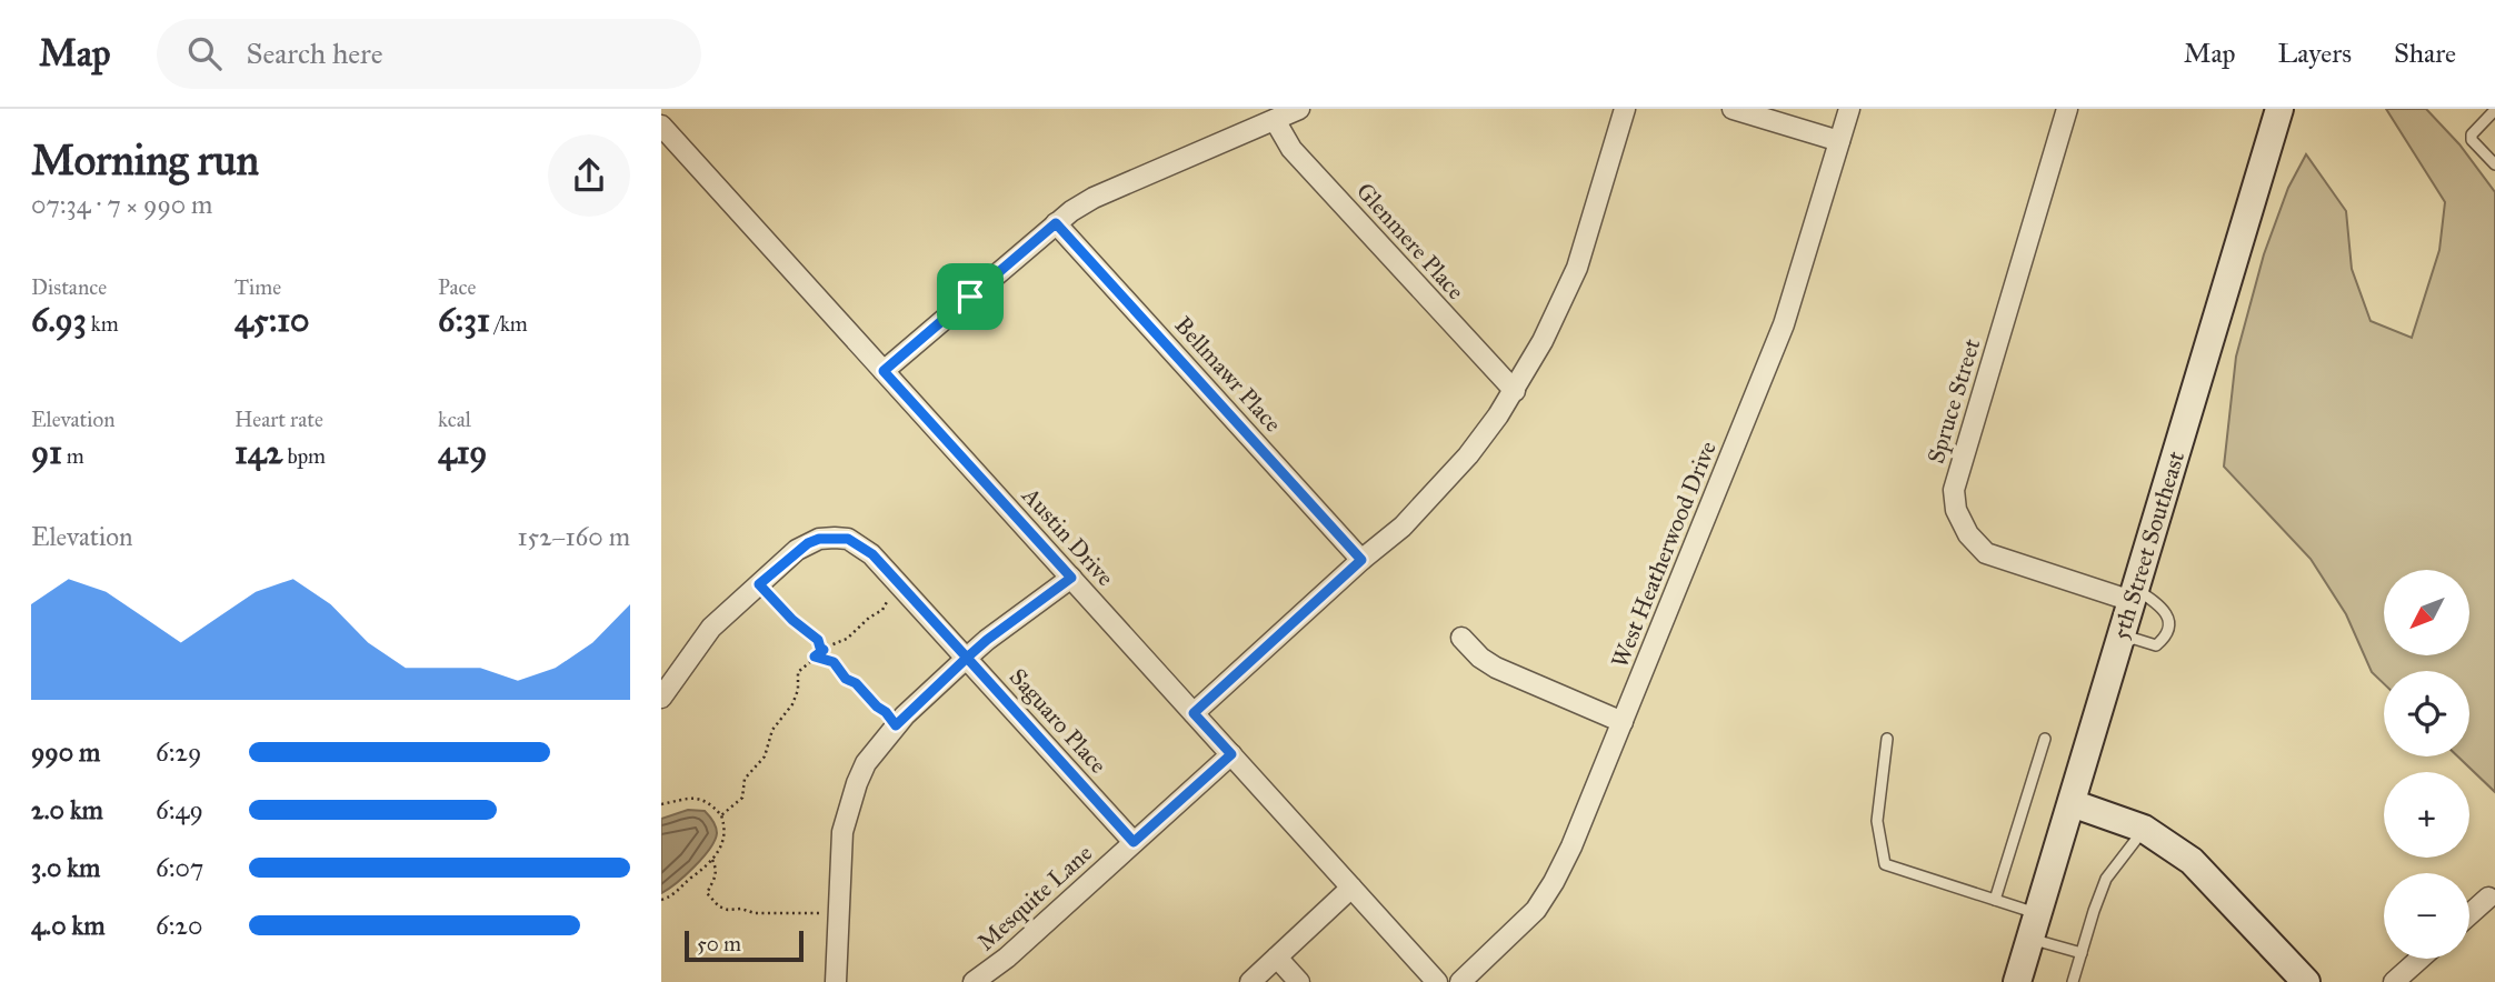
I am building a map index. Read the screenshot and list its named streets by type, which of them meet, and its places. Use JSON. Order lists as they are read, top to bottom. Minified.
{"streets":{"main road":["5th Street Southeast"],"street":["Glenmere Place","Bellmawr Place","Spruce Street","Austin Drive","West Heatherwood Drive","Saguaro Place","Mesquite Lane"]},"crossings":[["Spruce Street","5th Street Southeast"],["Austin Drive","Mesquite Lane"],["Saguaro Place","Mesquite Lane"]],"scale_bar":"50 m","north":"bottom left","page":{"header":"Map","search":"Search here","nav":["Map","Layers","Share"],"heading":["Morning run","07:34 · 7 × 990 m"],"stats":[["Distance","6.93 km"],["Time","45:10"],["Pace","6:31 /km"],["Elevation","91 m"],["Heart rate","142 bpm"],["kcal","419"]],"chart":["Elevation","152–160 m"],"map_buttons":["+","−"],"list":[{"name":"990 m","note":"6:29"},{"name":"2.0 km","note":"6:49"},{"name":"3.0 km","note":"6:07"},{"name":"4.0 km","note":"6:20"}],"scale":"50 m"}}
